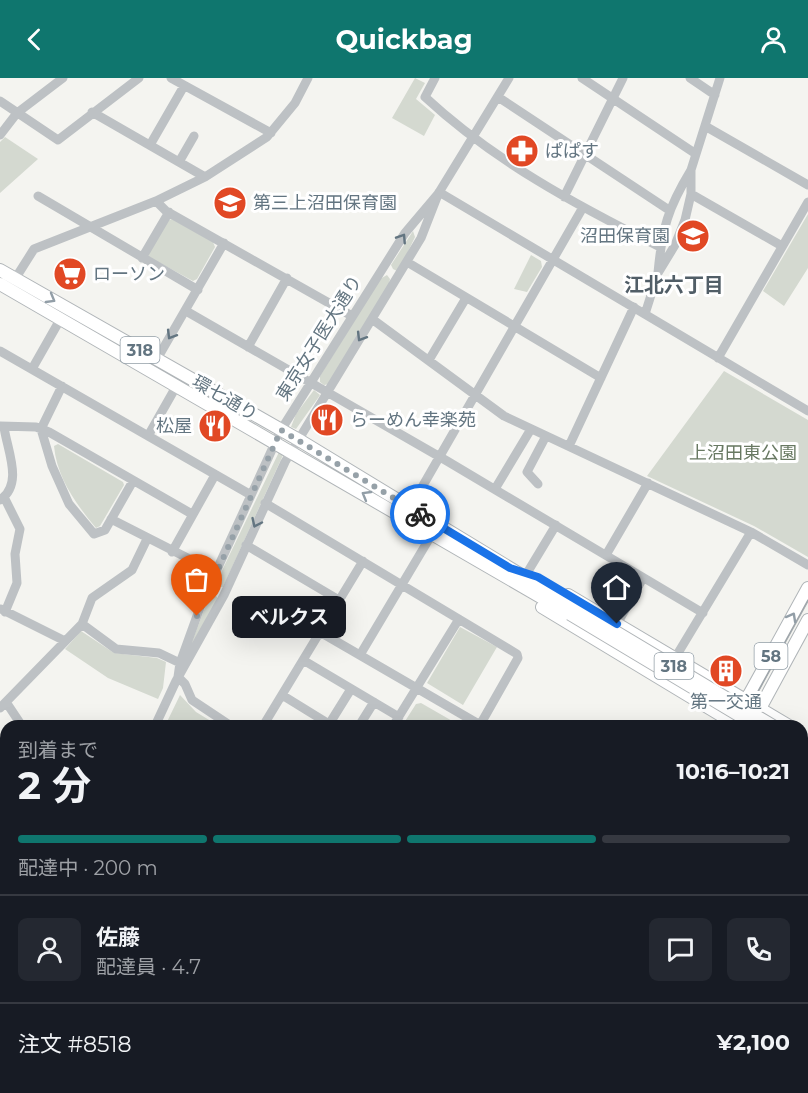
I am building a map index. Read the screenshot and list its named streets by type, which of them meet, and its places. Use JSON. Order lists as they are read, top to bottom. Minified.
{"streets":{"main road":["318","環七通り","58"],"street":["東京女子医大通り"]},"crossings":[["東京女子医大通り","環七通り"],["環七通り","58"]],"districts":["江北六丁目"],"parks":["上沼田東公園"],"places":{"pharmacy":["ぱぱす"],"school or university":["第三上沼田保育園","沼田保育園"],"supermarket":["ローソン"],"restaurant":["らーめん幸楽苑","松屋"],"other":["ベルクス"],"building":["第一交通"]},"page":{"header":"Quickbag","bubble":"ベルクス","heading":["2 分","到着まで","10:16–10:21"],"panel":["佐藤","配達員 · 4.7","注文 #8518","¥2,100"],"bar":"配達中 · 200 m"}}
